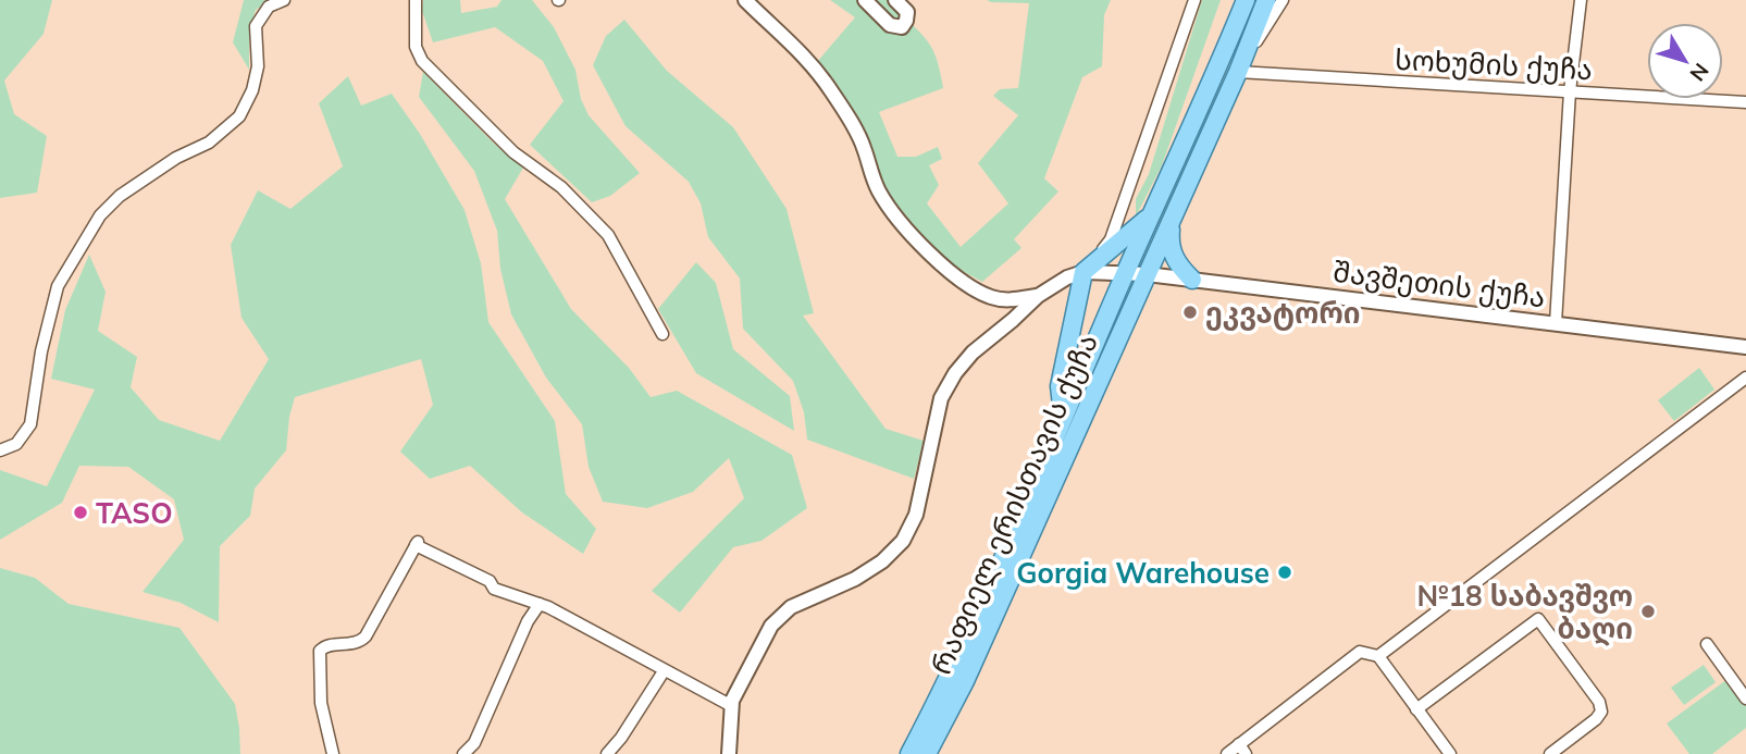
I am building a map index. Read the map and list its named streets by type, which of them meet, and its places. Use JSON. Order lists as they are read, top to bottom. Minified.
{"streets":{"main road":["რაფიელ ერისთავის ქუჩა"],"street":["სოხუმის ქუჩა","შავშეთის ქუჩა"]},"crossings":[["სოხუმის ქუჩა","რაფიელ ერისთავის ქუჩა"],["შავშეთის ქუჩა","რაფიელ ერისთავის ქუჩა"]],"places":["ეკვატორი","TASO","Gorgia Warehouse","№18 საბავშვო ბაღი"],"north":"bottom right"}
